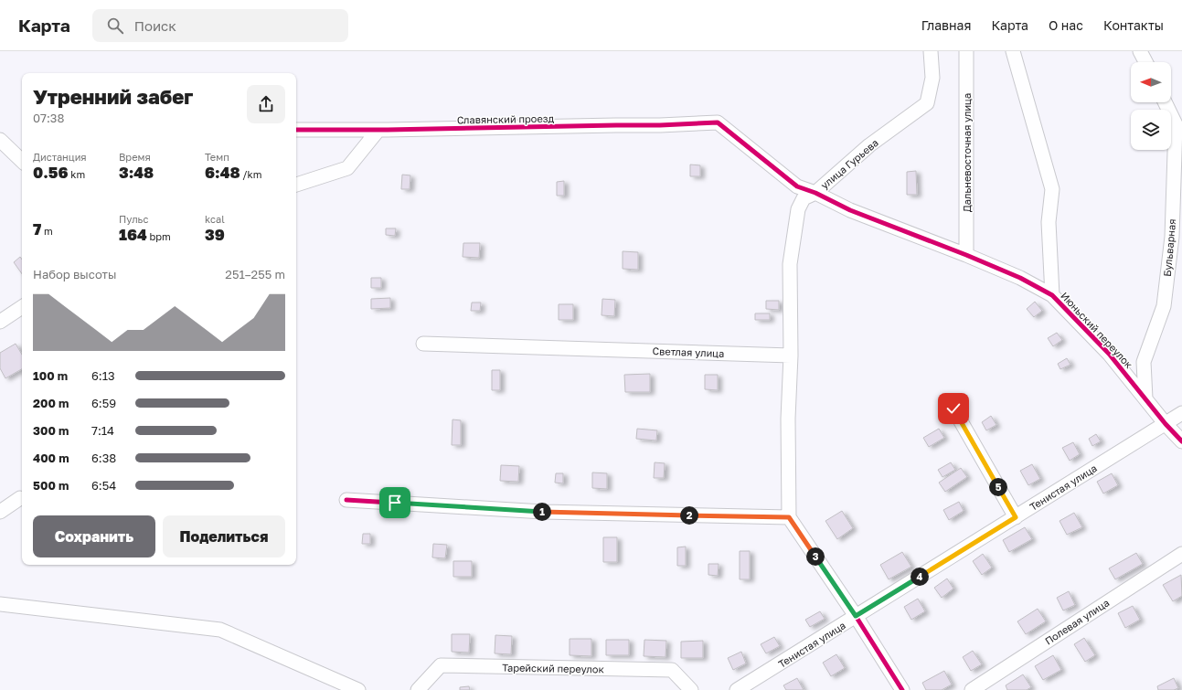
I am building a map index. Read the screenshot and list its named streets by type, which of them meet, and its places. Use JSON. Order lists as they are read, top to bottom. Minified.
{"streets":{"street":["Славянский проезд","Дальневосточная улица","улица Гурьева","Бульварная","Июньский переулок","Светлая улица","Тенистая улица","Полевая улица","Тарейский переулок"]},"crossings":[["Славянский проезд","Июньский переулок"],["Дальневосточная улица","Июньский переулок"],["улица Гурьева","Июньский переулок"],["улица Гурьева","Светлая улица"],["Бульварная","Июньский переулок"],["Июньский переулок","Тенистая улица"]],"north":"left","page":{"header":"Карта","search":"Поиск","nav":["Главная","Карта","О нас","Контакты"],"heading":["Утренний забег","07:38"],"stats":[["Дистанция","0.56 km"],["Время","3:48"],["Темп","6:48 /km"],["7 m"],["Пульс","164 bpm"],["kcal","39"]],"chart":["Набор высоты","251–255 m"],"list":[{"name":"100 m","note":"6:13"},{"name":"200 m","note":"6:59"},{"name":"300 m","note":"7:14"},{"name":"400 m","note":"6:38"},{"name":"500 m","note":"6:54"}],"pins":["5","1","2","3","4"],"buttons":["Сохранить","Поделиться"]}}
